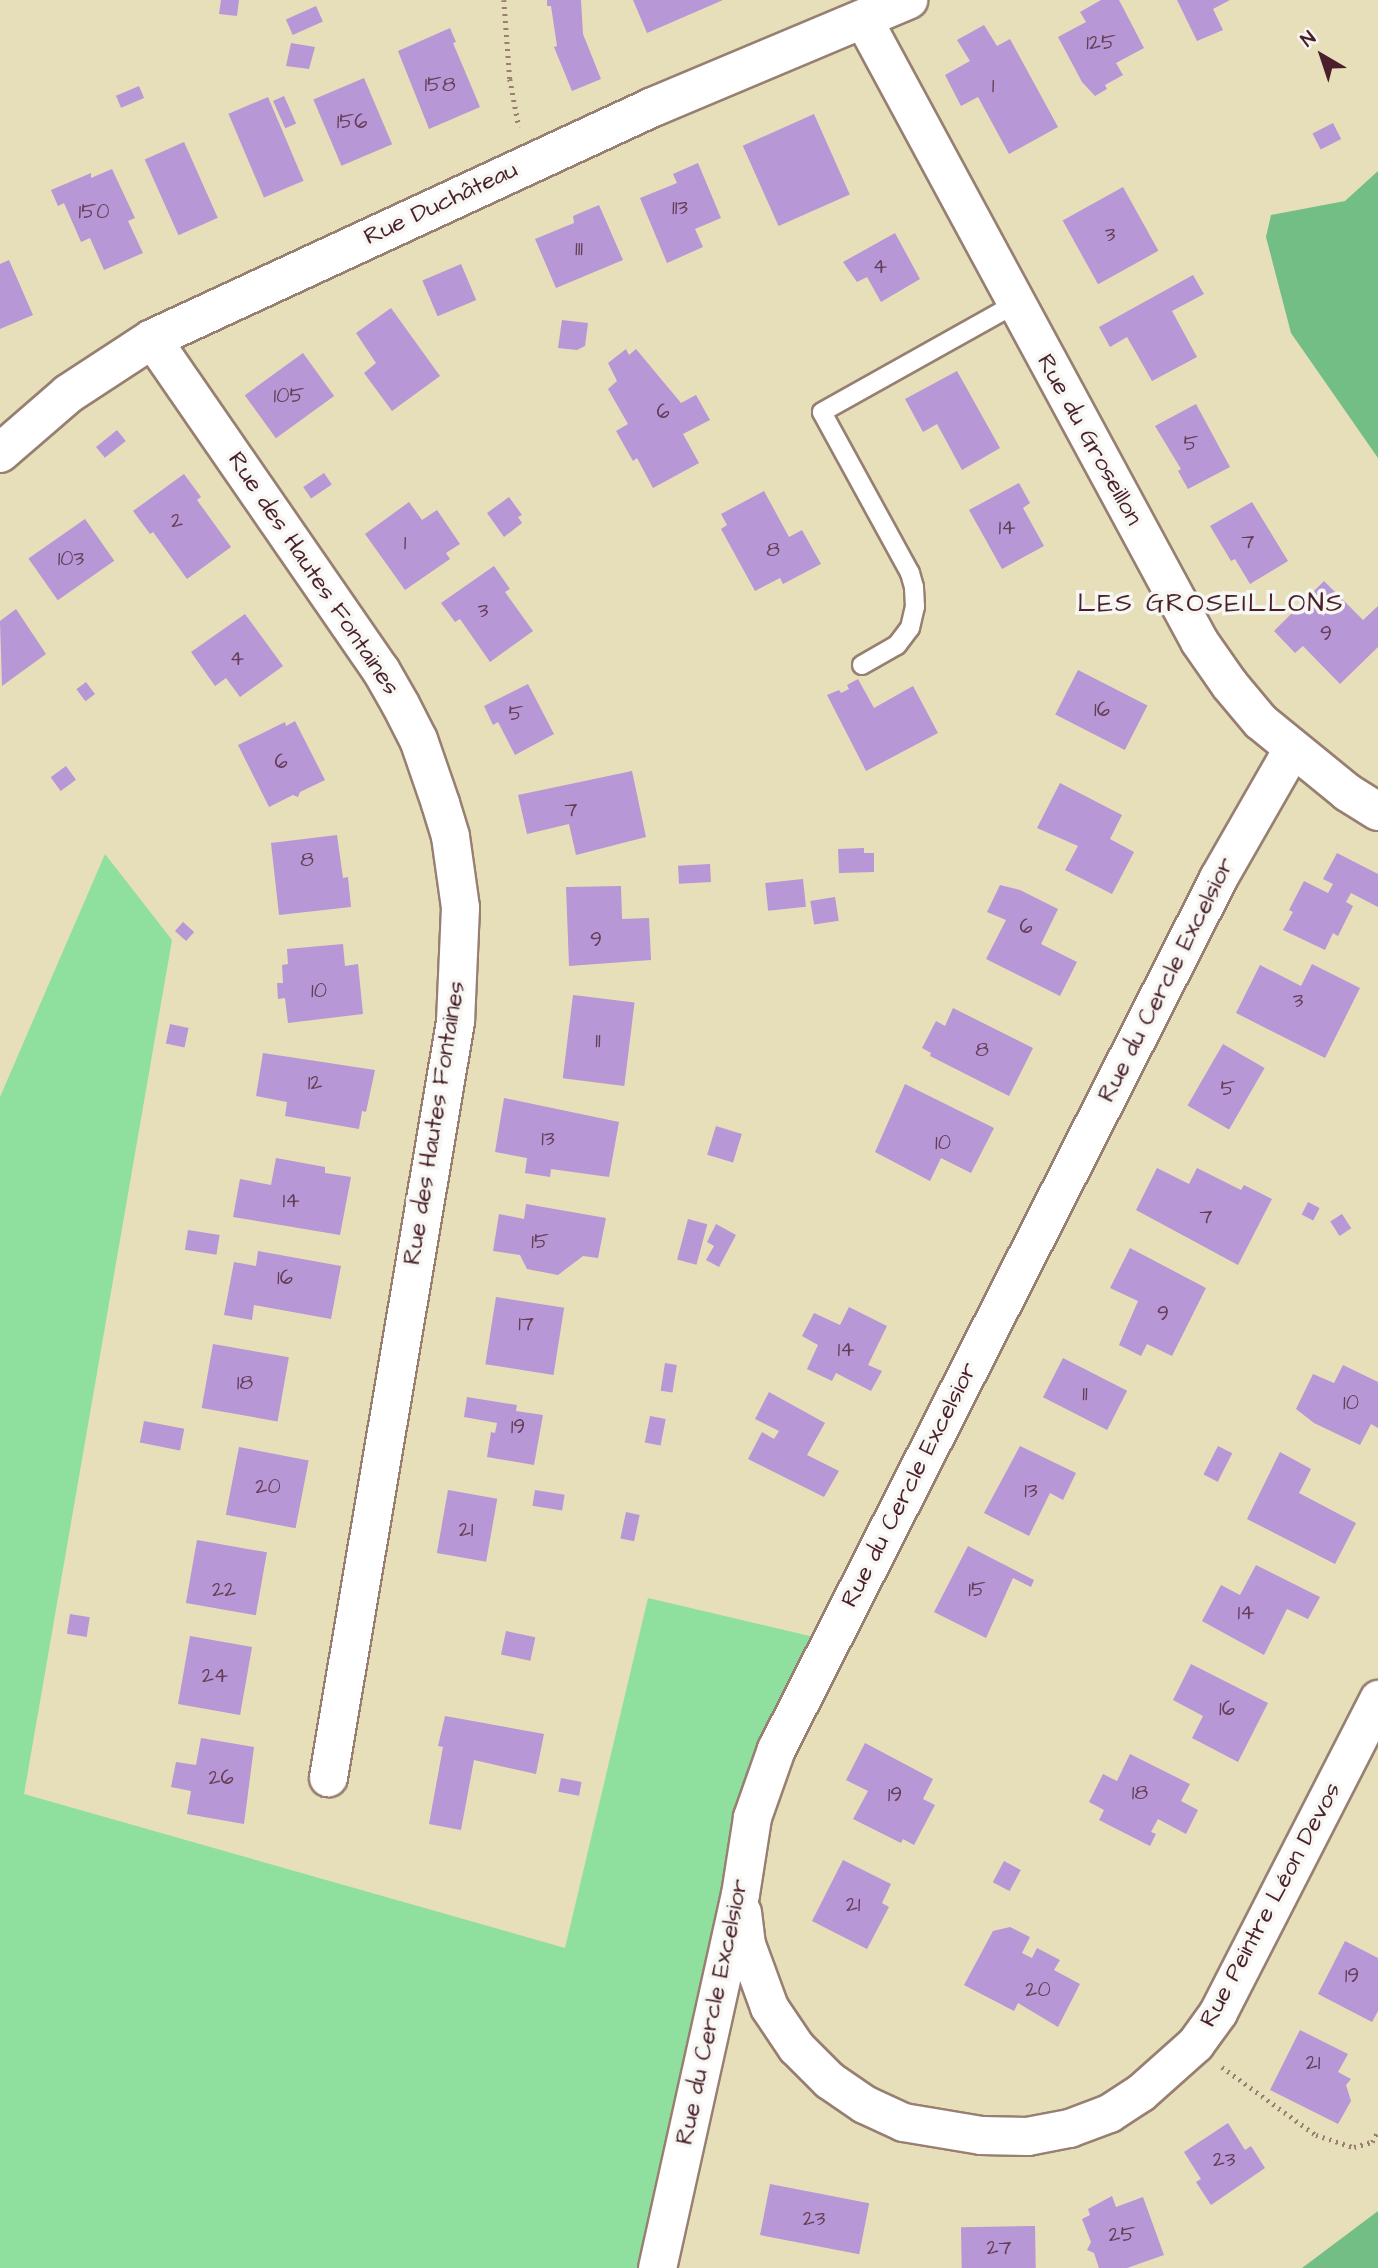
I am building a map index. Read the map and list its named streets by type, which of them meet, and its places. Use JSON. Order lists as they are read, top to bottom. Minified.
{"streets":{"street":["Rue Duchâteau","Rue du Groseillon","Rue des Hautes Fontaines","Rue du Cercle Excelsior","Rue Peintre Léon Devos"]},"crossings":[["Rue Duchâteau","Rue du Groseillon"],["Rue Duchâteau","Rue des Hautes Fontaines"],["Rue du Groseillon","Rue du Cercle Excelsior"],["Rue du Cercle Excelsior","Rue Peintre Léon Devos"]],"districts":["LES GROSEILLONS"],"house_numbers":["125","158","1","156","113","150","3","111","4","105","6","5","2","14","7","1","8","103","3","9","4","16","5","6","7","8","6","9","10","3","11","8","12","5","13","10","14","7","15","16","9","17","14","18","11","10","19","20","13","21","22","15","14","24","16","26","18","19","21","19","20","21","23","23","25","27"],"north":"top left"}
